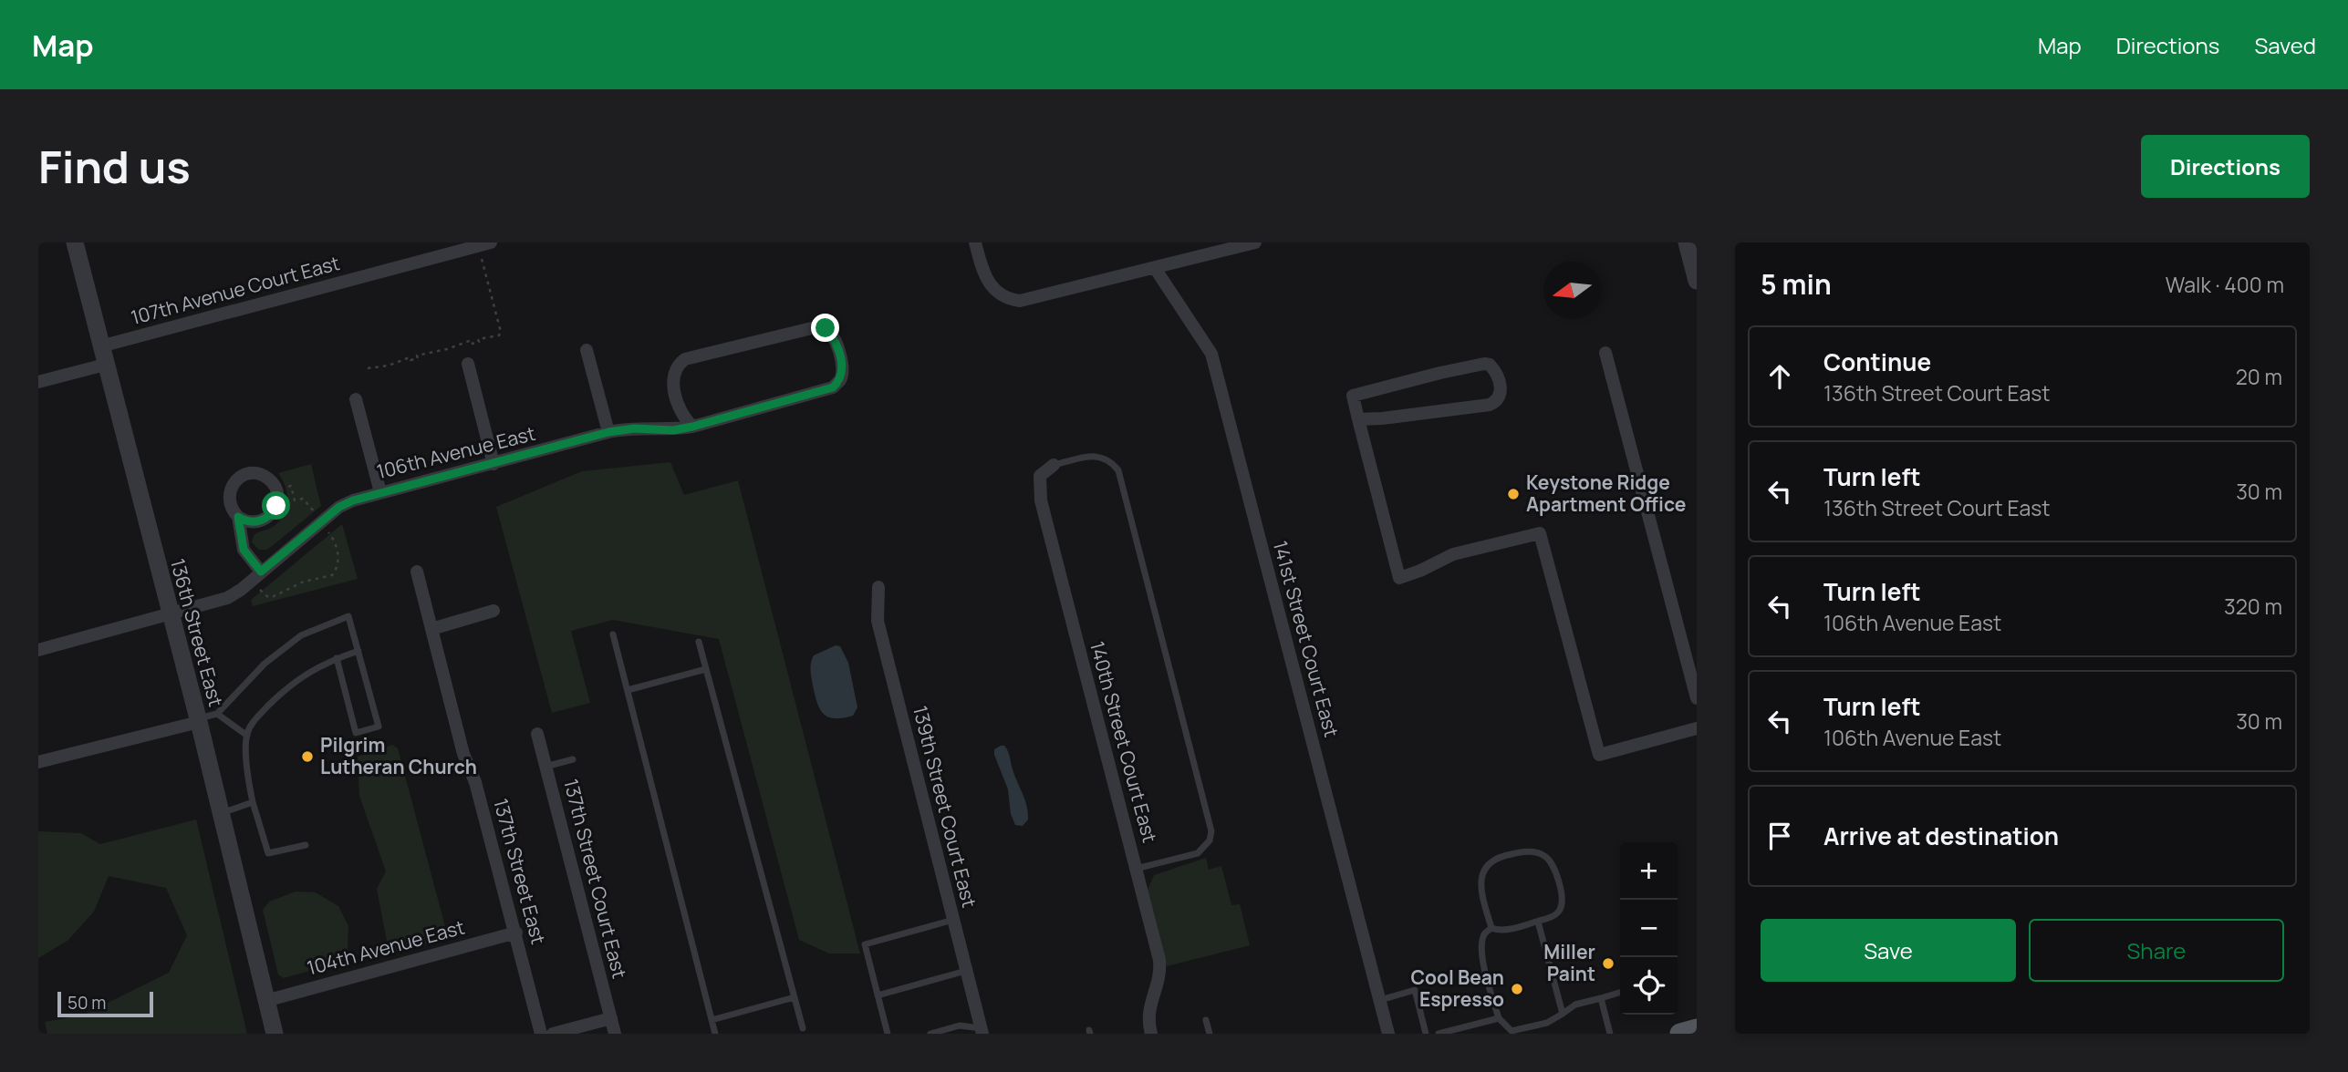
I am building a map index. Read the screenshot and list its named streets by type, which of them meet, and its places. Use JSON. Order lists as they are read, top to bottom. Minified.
{"streets":{"street":["107th Avenue Court East","106th Avenue East","136th Street East","141st Street Court East","140th Street Court East","139th Street Court East","137th Street East","137th Street Court East","104th Avenue East"]},"crossings":[["107th Avenue Court East","136th Street East"],["106th Avenue East","136th Street East"],["136th Street East","104th Avenue East"],["137th Street East","104th Avenue East"]],"places":["Keystone Ridge Apartment Office","Pilgrim Lutheran Church","Miller Paint","Cool Bean Espresso"],"scale_bar":"50 m","north":"left","page":{"header":"Map","nav":["Map","Directions","Saved"],"buttons":["Directions",["Save","Share"]],"title":"Find us","heading":["5 min","Walk · 400 m"],"list":[["Continue","136th Street Court East","20 m"],["Turn left","136th Street Court East","30 m"],["Turn left","106th Avenue East","320 m"],["Turn left","106th Avenue East","30 m"],"Arrive at destination"],"map_buttons":["+","−"],"scale":"50 m"}}
